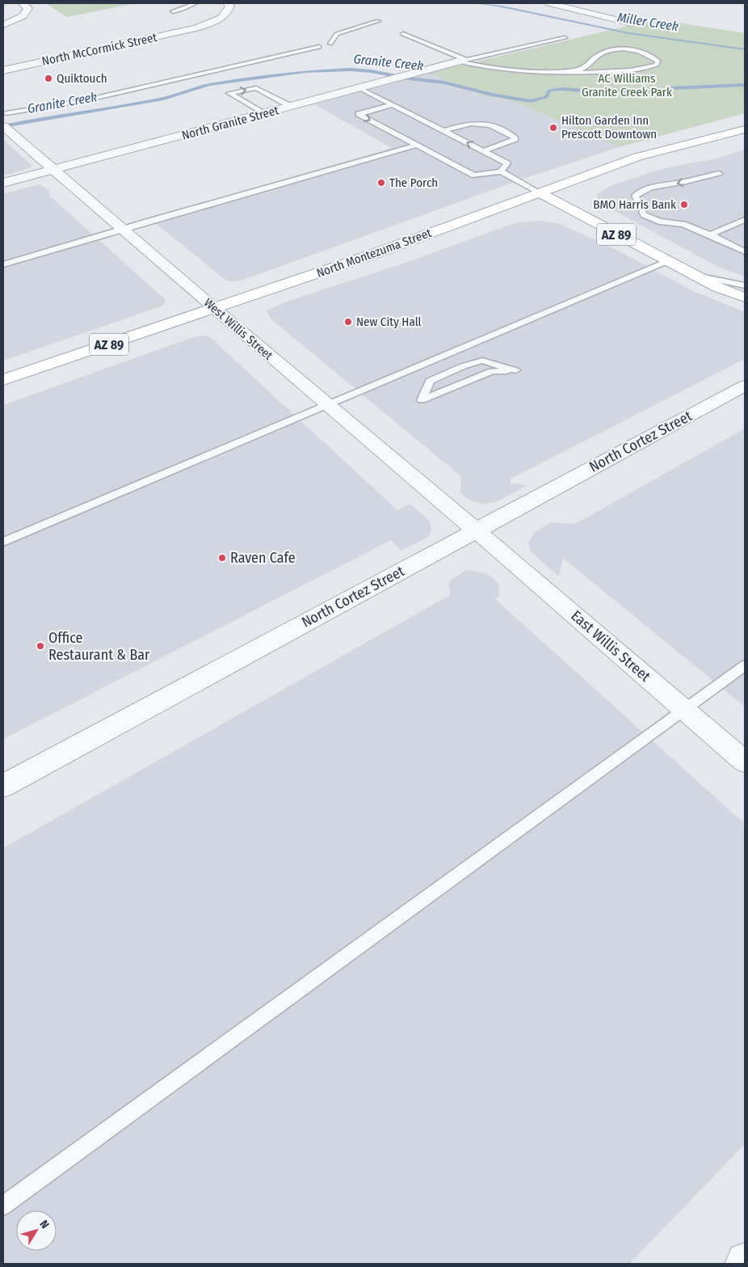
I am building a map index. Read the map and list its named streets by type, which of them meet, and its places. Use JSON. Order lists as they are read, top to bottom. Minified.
{"streets":{"main road":["AZ 89","North Montezuma Street"],"street":["North McCormick Street","North Granite Street","West Willis Street","North Cortez Street","East Willis Street"]},"crossings":[["North Granite Street","West Willis Street"],["AZ 89","North Montezuma Street"],["North Montezuma Street","West Willis Street"],["West Willis Street","North Cortez Street"],["West Willis Street","East Willis Street"],["North Cortez Street","East Willis Street"]],"water":["Miller Creek","Granite Creek"],"parks":["AC Williams Granite Creek Park"],"places":["Quiktouch","Hilton Garden Inn Prescott Downtown","The Porch","BMO Harris Bank","New City Hall","Raven Cafe","Office Restaurant & Bar"],"north":"top right"}
